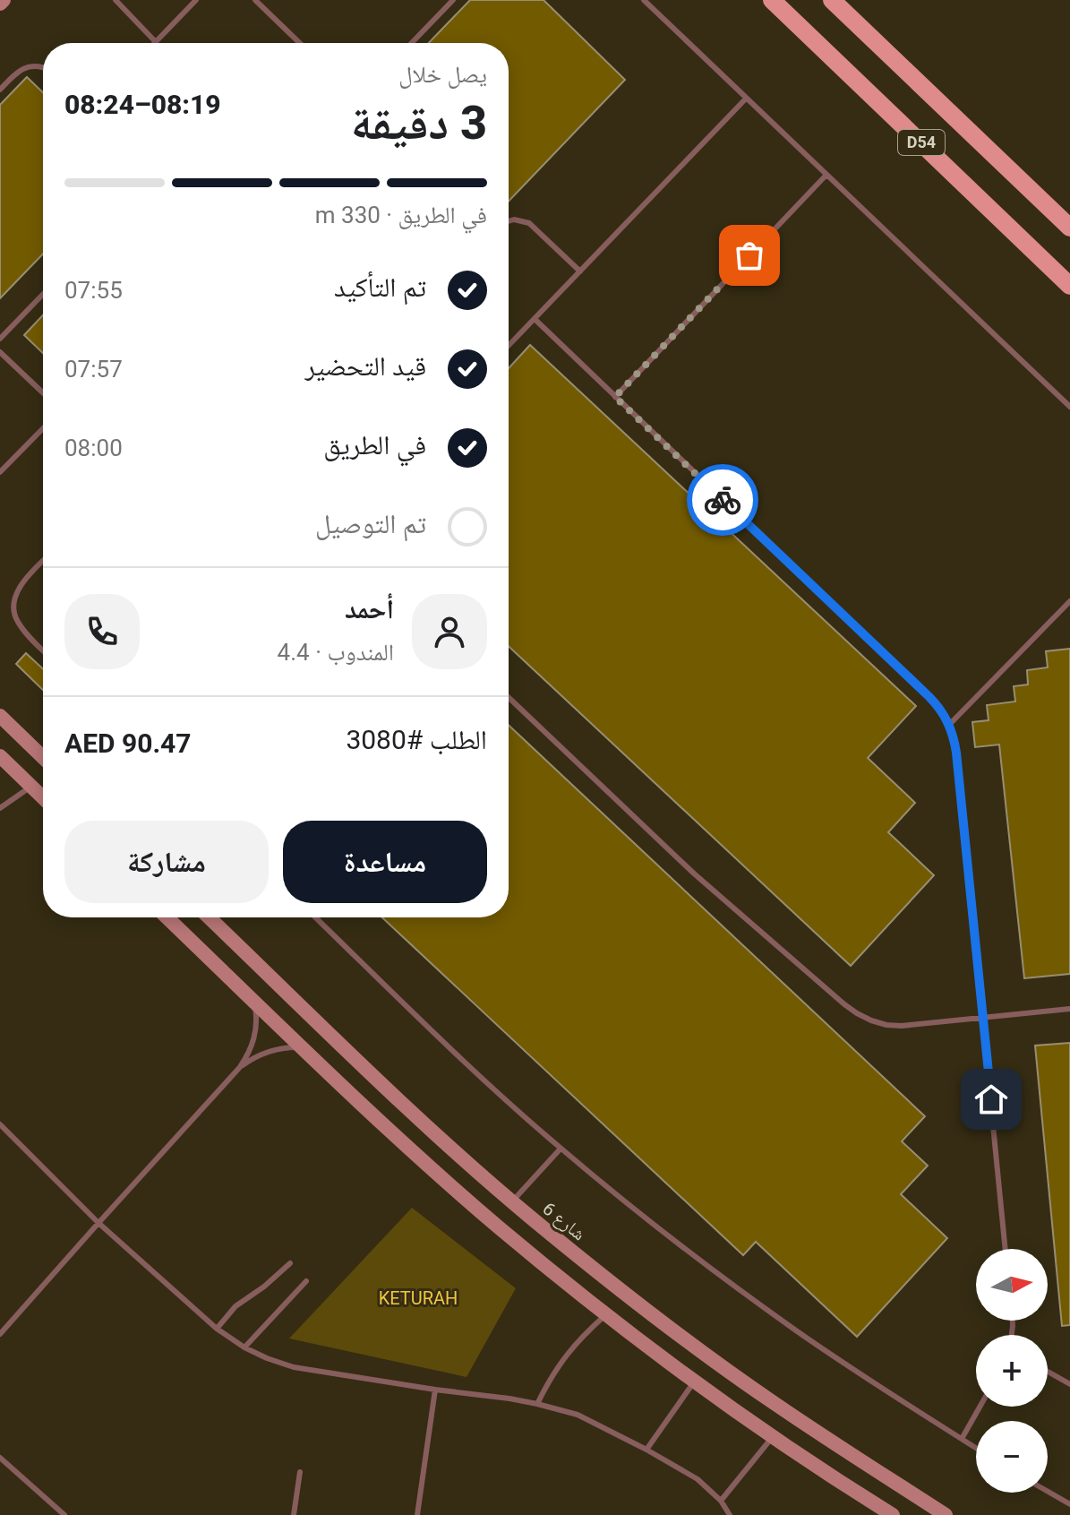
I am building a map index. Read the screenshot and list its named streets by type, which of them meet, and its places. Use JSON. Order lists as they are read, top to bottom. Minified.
{"streets":{"main road":["D54"],"street":["شارع 6"]},"parks":["KETURAH"],"north":"right","page":{"heading":["3 دقيقة","يصل خلال","08:19–08:24"],"panel":["أحمد","المندوب · 4.4","الطلب #3080","AED 90.47"],"bar":"في الطريق · 330 m","list":[["تم التأكيد","07:55"],["قيد التحضير","07:57"],["في الطريق","08:00"],"تم التوصيل"],"buttons":["مساعدة","مشاركة"],"map_buttons":["+","−"]}}
